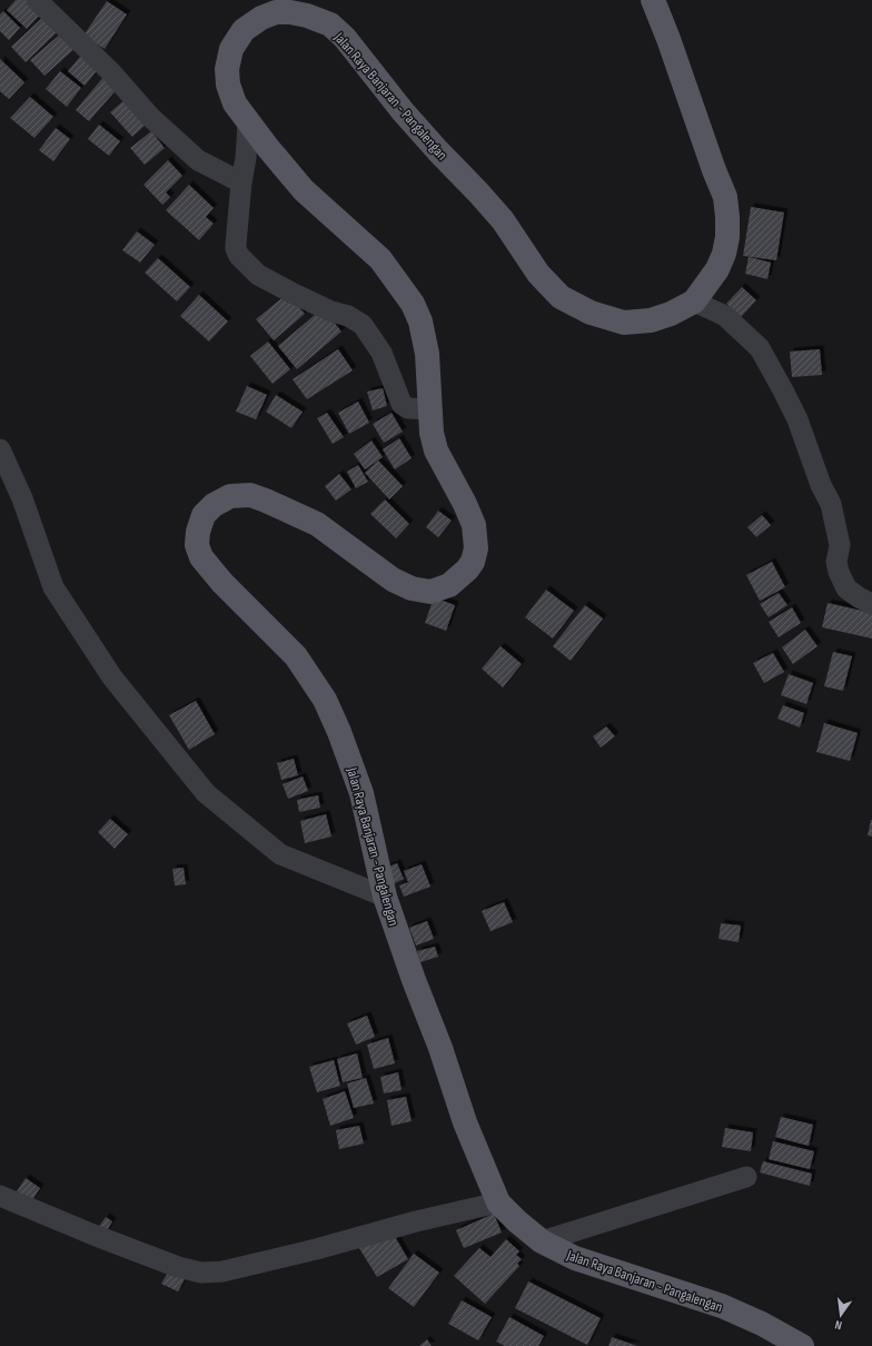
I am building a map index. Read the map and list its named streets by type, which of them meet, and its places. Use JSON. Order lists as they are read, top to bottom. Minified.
{"streets":{"main road":["Jalan Raya Banjaran - Pangalengan"]},"north":"bottom"}
